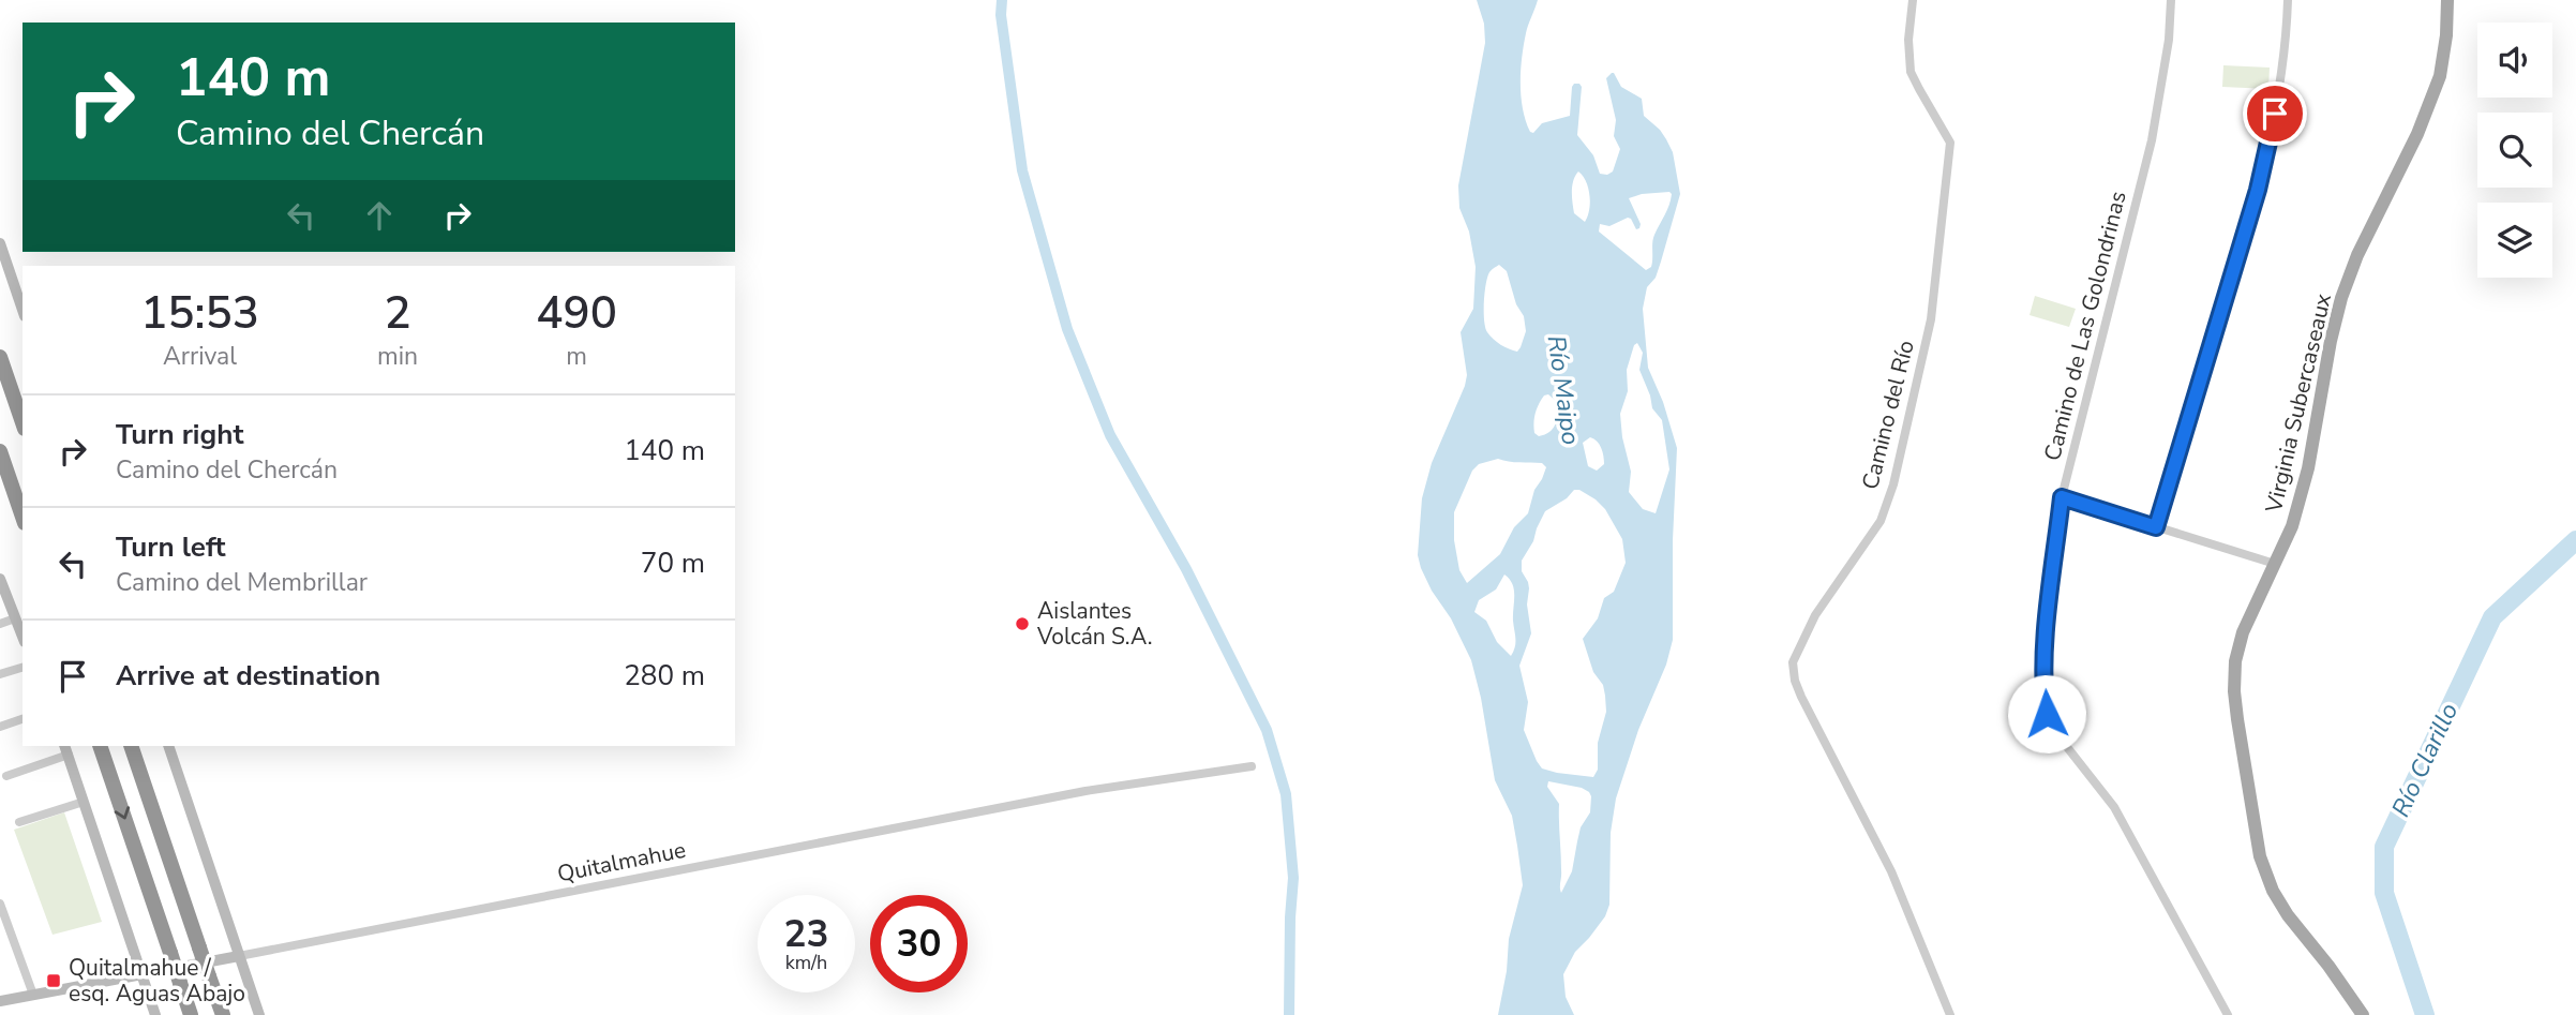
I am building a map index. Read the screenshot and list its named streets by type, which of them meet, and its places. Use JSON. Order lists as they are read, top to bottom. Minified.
{"streets":{"main road":["Virginia Subercaseaux","Quitalmahue"],"street":["Camino de Las Golondrinas","Camino del Río"]},"water":["Río Maipo","Río Clarillo"],"places":{"other":["Aislantes Volcán S.A."],"transit":["Quitalmahue / esq. Aguas Abajo"]},"page":{"turn":["140 m","Camino del Chercán"],"eta":["15:53","Arrival","2","min","490","m"],"list":[{"name":"Turn right","note":"Camino del Chercán","value":"140 m"},{"name":"Turn left","note":"Camino del Membrillar","value":"70 m"},{"name":"Arrive at destination","value":"280 m"}],"speed":"23 km/h","limit":"30"}}
